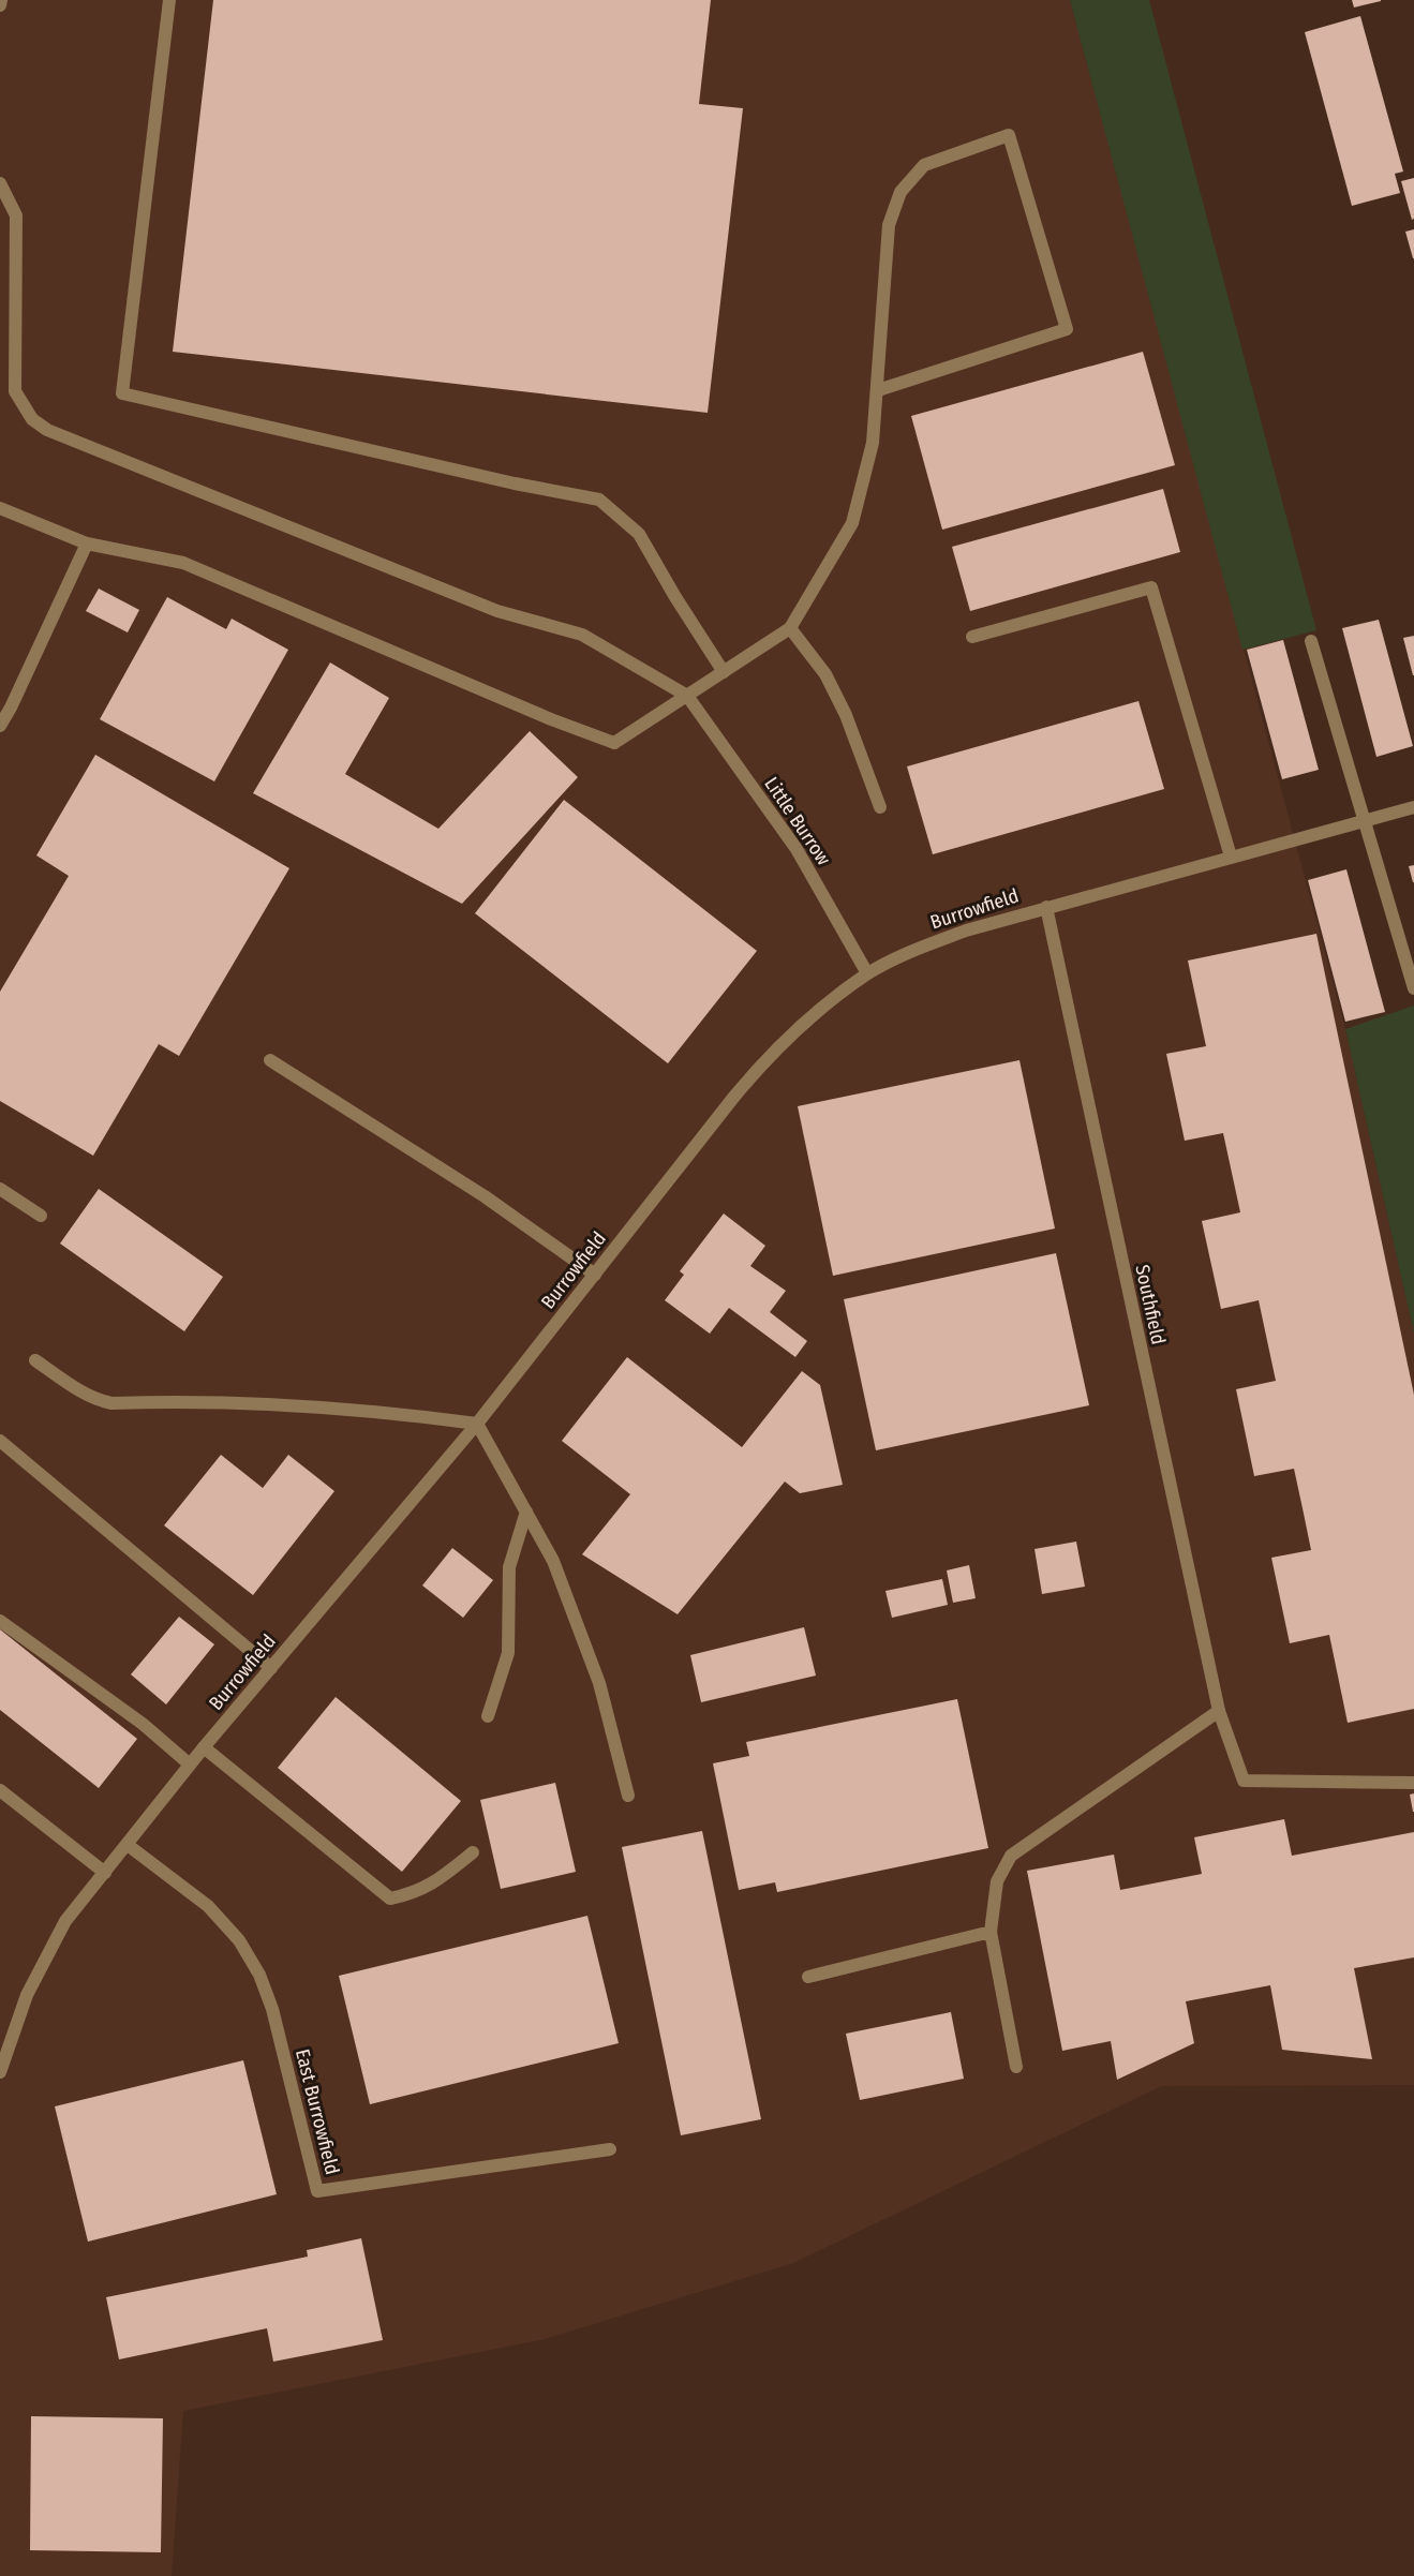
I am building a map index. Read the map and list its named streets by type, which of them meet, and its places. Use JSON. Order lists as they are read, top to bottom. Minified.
{"streets":{"street":["Little Burrow","Burrowfield","Southfield","East Burrowfield"]},"crossings":[["Little Burrow","Burrowfield"],["Burrowfield","Southfield"],["Burrowfield","East Burrowfield"]]}
